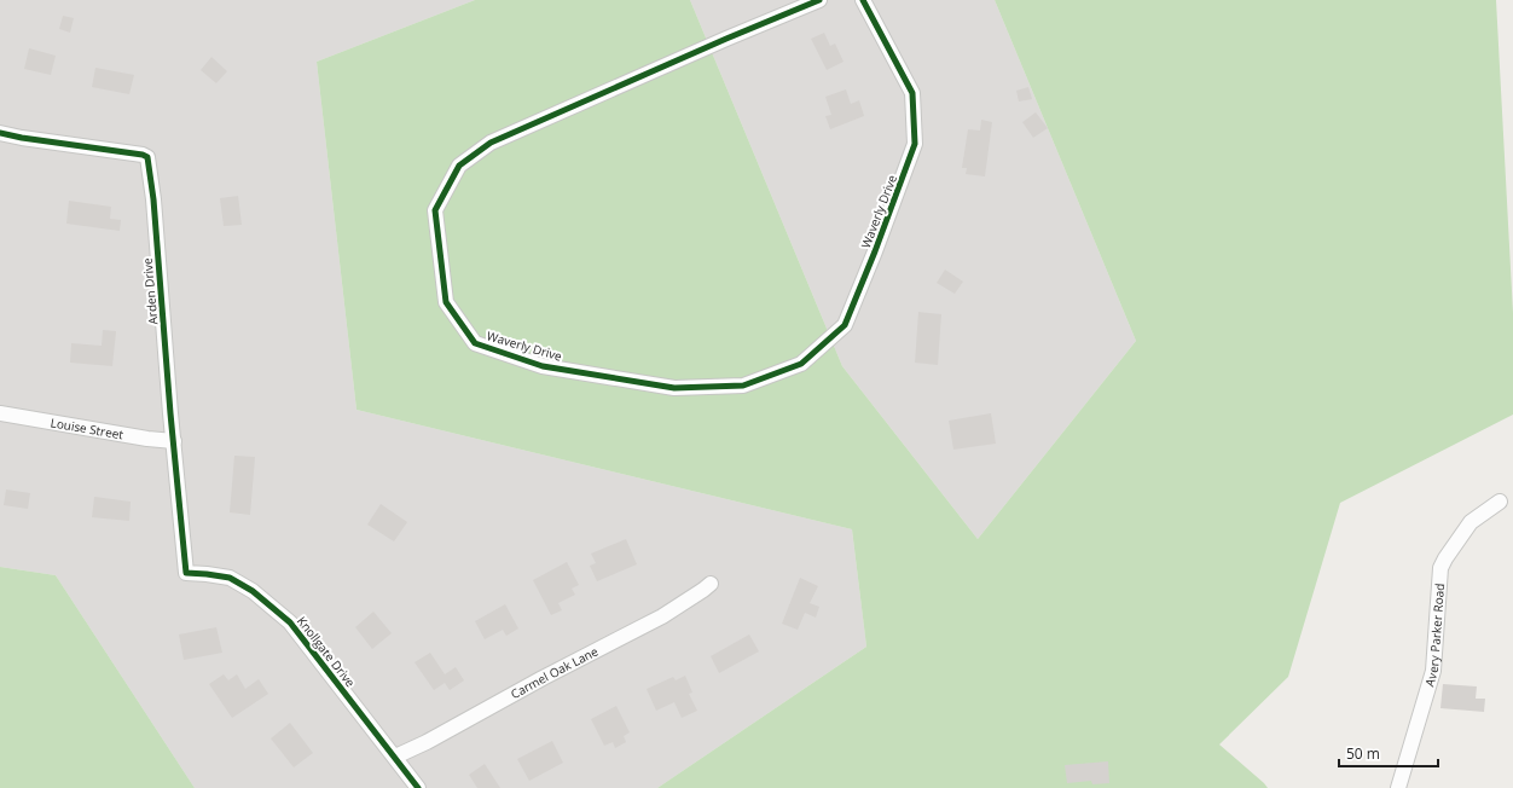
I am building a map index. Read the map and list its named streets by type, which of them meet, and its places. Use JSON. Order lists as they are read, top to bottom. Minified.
{"streets":{"street":["Waverly Drive","Arden Drive","Louise Street","Avery Parker Road","Knollgate Drive","Carmel Oak Lane"]},"crossings":[["Arden Drive","Louise Street"],["Arden Drive","Knollgate Drive"],["Knollgate Drive","Carmel Oak Lane"]],"scale_bar":"50 m"}
